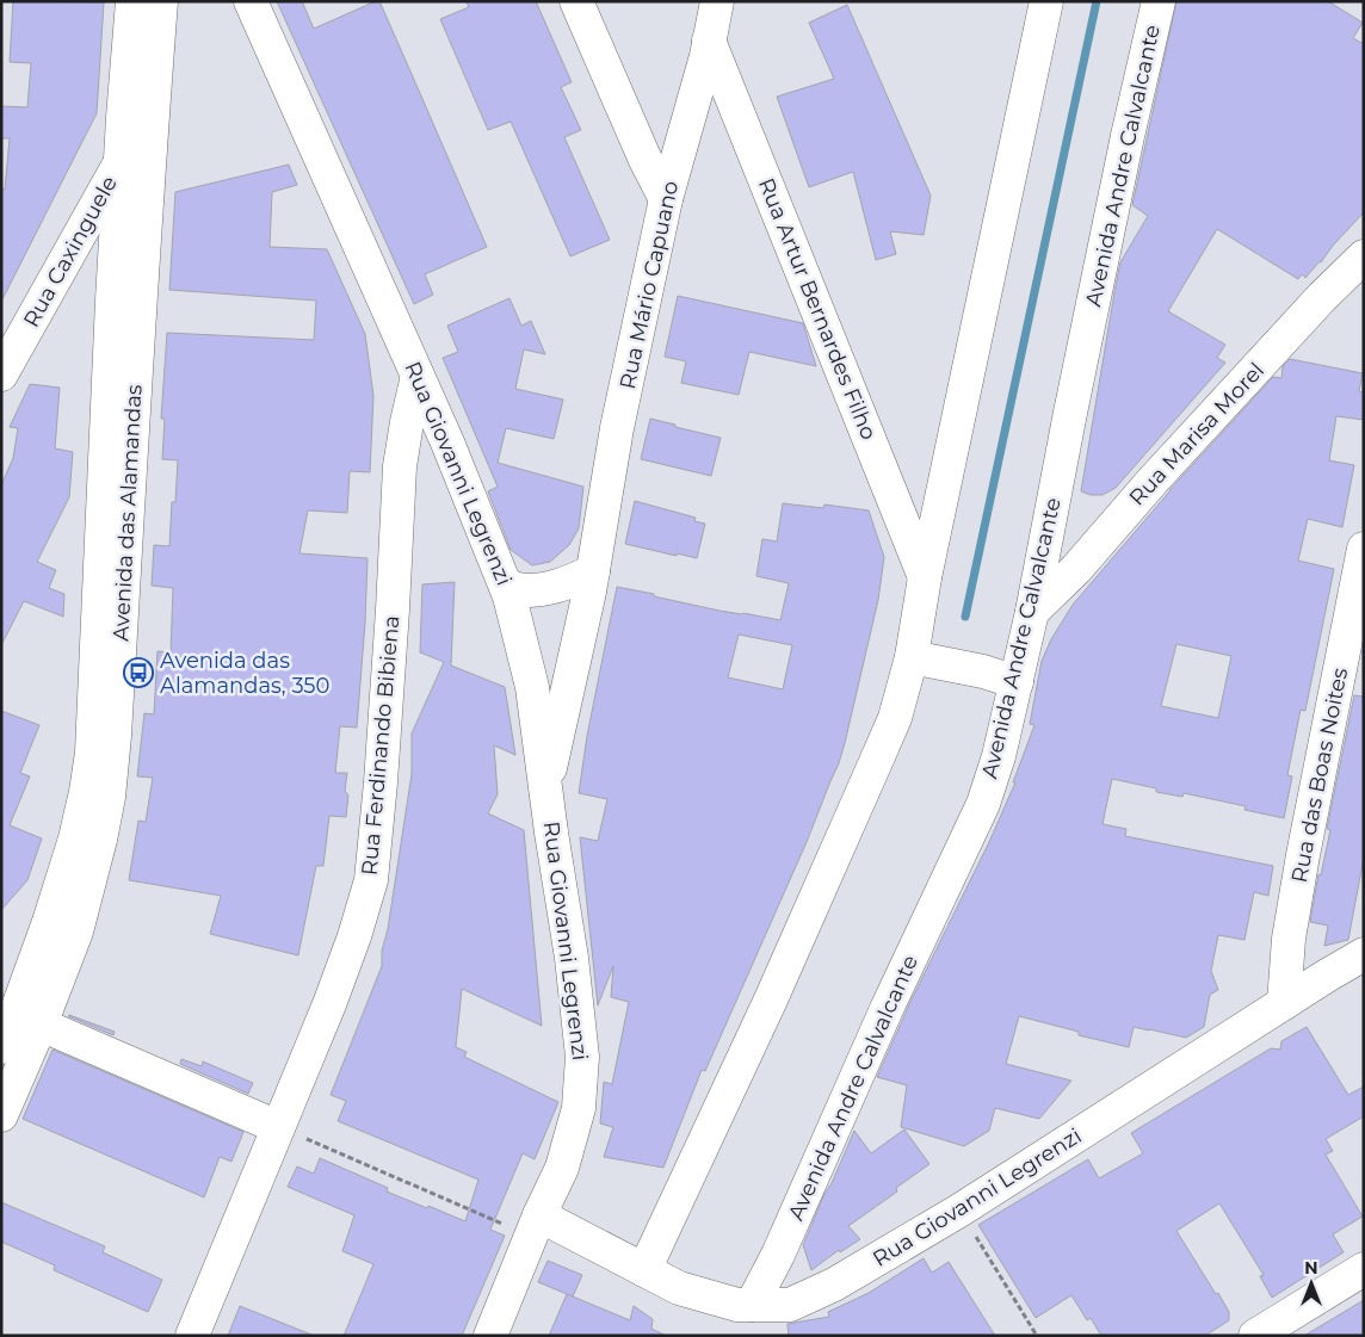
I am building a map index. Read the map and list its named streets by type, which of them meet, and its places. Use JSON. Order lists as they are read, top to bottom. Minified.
{"streets":{"street":["Avenida Andre Calvalcante","Rua Caxinguele","Rua Mário Capuano","Rua Artur Bernardes Filho","Rua Marisa Morel","Rua Giovanni Legrenzi","Avenida das Alamandas","Rua Ferdinando Bibiena","Rua das Boas Noites"]},"crossings":[["Avenida Andre Calvalcante","Rua Marisa Morel"],["Avenida Andre Calvalcante","Rua Giovanni Legrenzi"],["Rua Caxinguele","Avenida das Alamandas"],["Rua Mário Capuano","Rua Artur Bernardes Filho"],["Rua Mário Capuano","Rua Giovanni Legrenzi"],["Rua Giovanni Legrenzi","Rua Ferdinando Bibiena"],["Rua Giovanni Legrenzi","Rua das Boas Noites"]],"places":{"bus stop":["Avenida das Alamandas, 350"]},"north":"top"}
